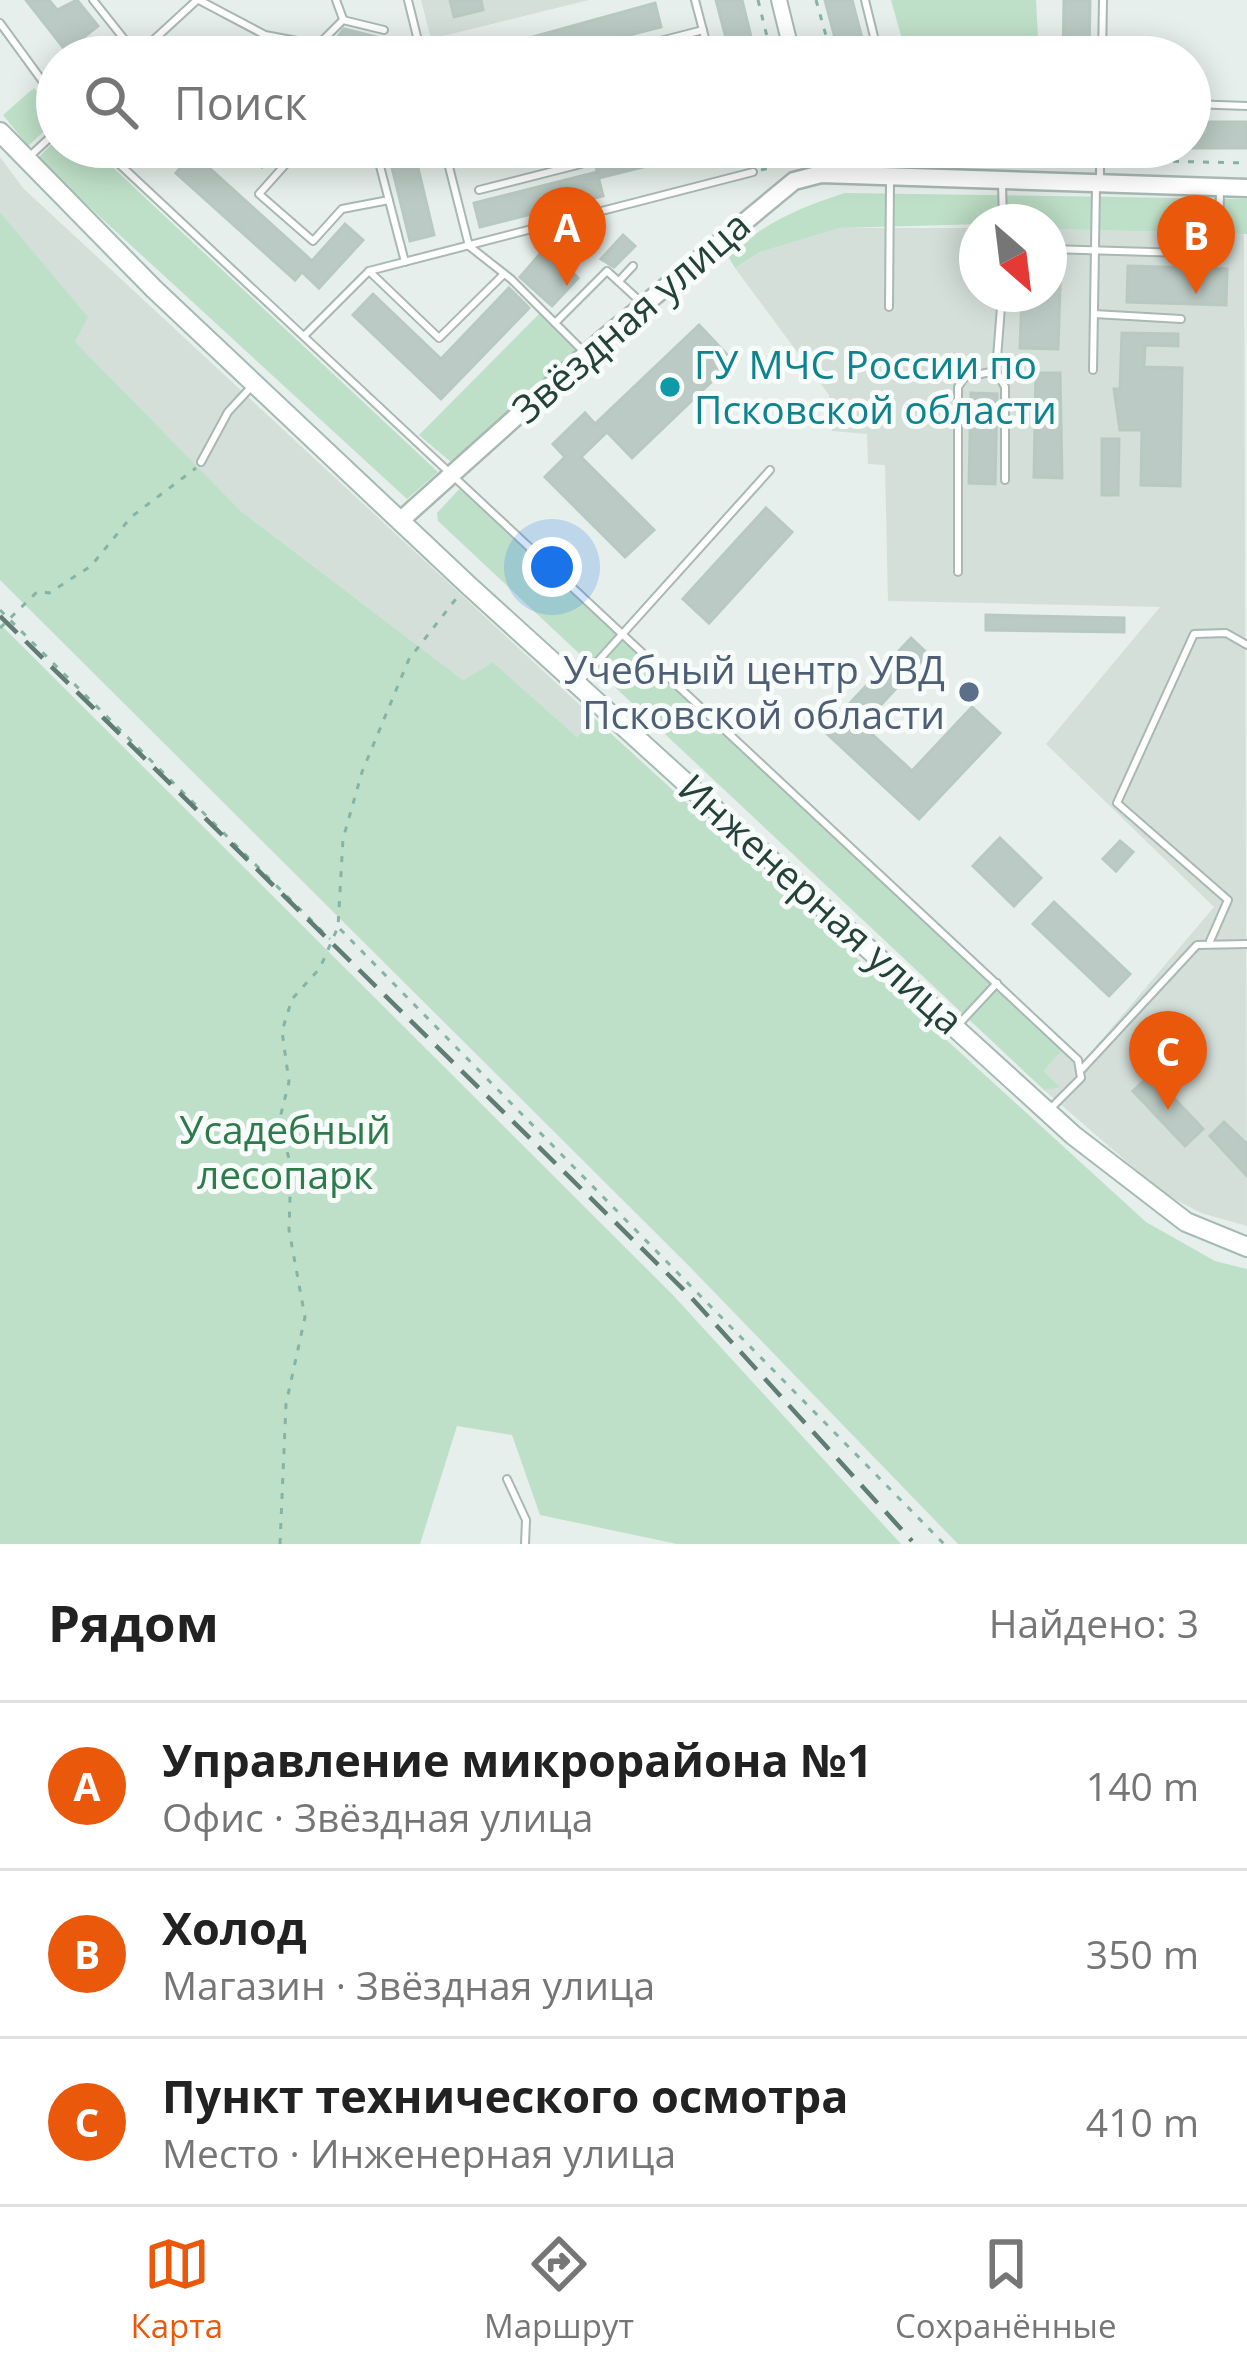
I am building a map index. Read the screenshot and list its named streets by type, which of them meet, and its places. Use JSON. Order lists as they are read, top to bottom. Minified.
{"streets":{"main road":["Инженерная улица"],"street":["Звёздная улица"]},"crossings":[["Звёздная улица","Инженерная улица"]],"parks":["Усадебный лесопарк"],"places":["ГУ МЧС России по Псковской области","Учебный центр УВД Псковской области"],"north":"bottom right","page":{"search":"Поиск","pins":["A","B","C"],"heading":["Рядом","Найдено: 3"],"list":[{"mark":"A","name":"Управление микрорайона №1","note":"Офис · Звёздная улица","value":"140 m"},{"mark":"B","name":"Холод","note":"Магазин · Звёздная улица","value":"350 m"},{"mark":"C","name":"Пункт технического осмотра","note":"Место · Инженерная улица","value":"410 m"}],"nav":["Карта","Маршрут","Сохранённые"]}}
